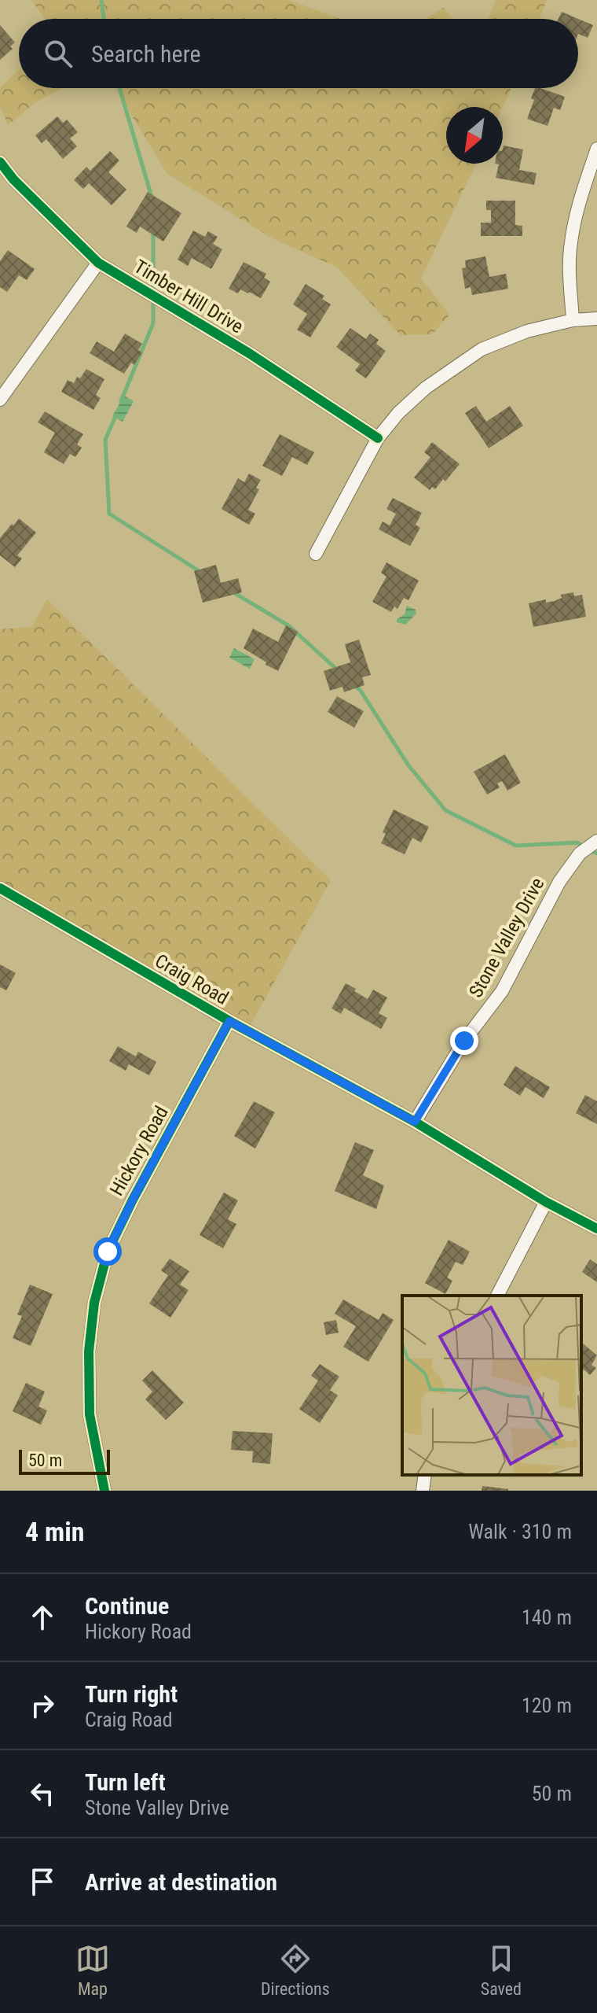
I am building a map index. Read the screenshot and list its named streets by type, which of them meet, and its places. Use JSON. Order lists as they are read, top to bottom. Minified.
{"streets":{"street":["Timber Hill Drive","Stone Valley Drive","Craig Road","Hickory Road"]},"crossings":[["Stone Valley Drive","Craig Road"],["Craig Road","Hickory Road"]],"scale_bar":"50 m","north":"bottom left","page":{"search":"Search here","scale":"50 m","heading":["4 min","Walk · 310 m"],"list":[["Continue","Hickory Road","140 m"],["Turn right","Craig Road","120 m"],["Turn left","Stone Valley Drive","50 m"],"Arrive at destination"],"nav":["Map","Directions","Saved"]}}
